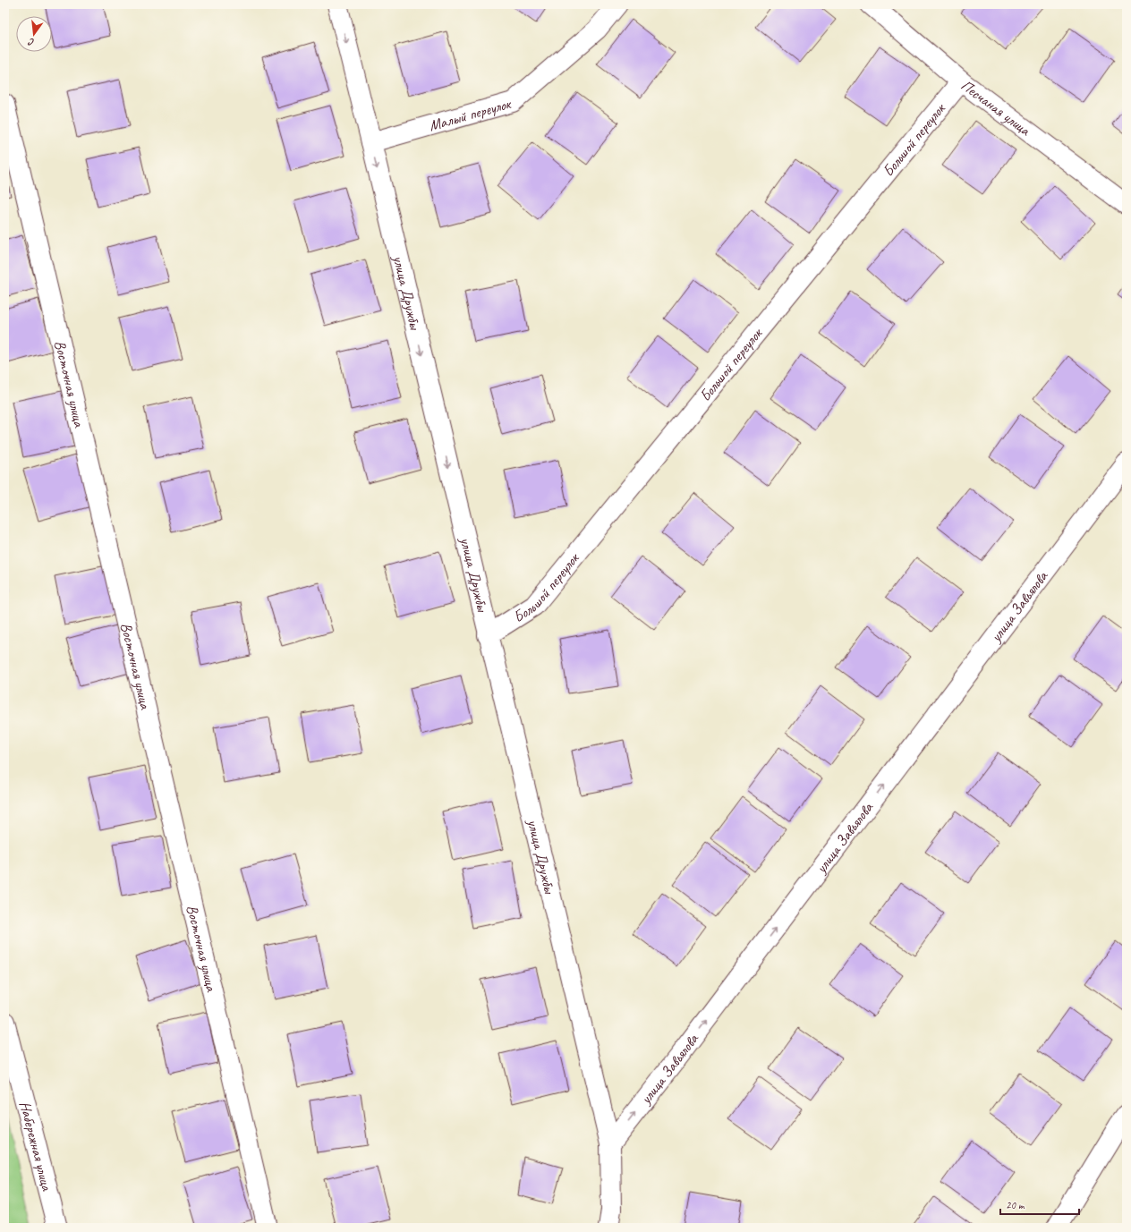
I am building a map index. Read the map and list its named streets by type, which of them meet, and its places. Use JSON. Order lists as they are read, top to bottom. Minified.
{"streets":{"street":["Песчаная улица","Малый переулок","Большой переулок","улица Дружбы","Восточная улица","улица Завьялова","Набережная улица"]},"crossings":[["Песчаная улица","Большой переулок"],["Малый переулок","улица Дружбы"],["Большой переулок","улица Дружбы"],["улица Дружбы","улица Завьялова"]],"one_way":["улица Дружбы","улица Завьялова"],"scale_bar":"20 m","north":"bottom"}
